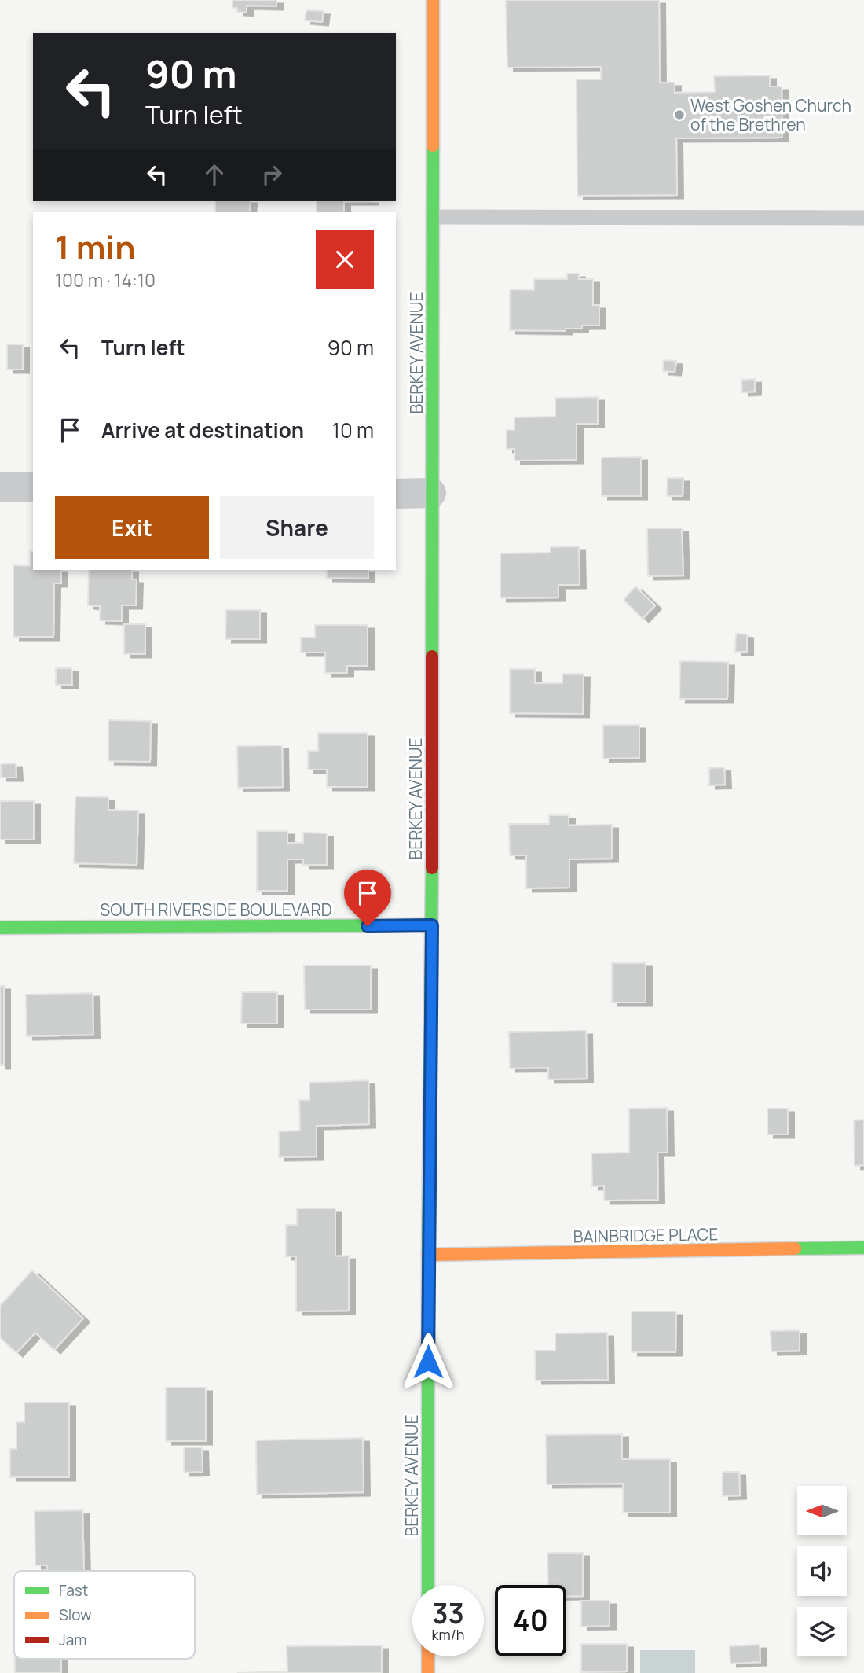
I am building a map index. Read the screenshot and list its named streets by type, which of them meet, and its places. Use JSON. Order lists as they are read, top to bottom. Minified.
{"streets":{"street":["BERKEY AVENUE","SOUTH RIVERSIDE BOULEVARD","BAINBRIDGE PLACE"]},"crossings":[["BERKEY AVENUE","SOUTH RIVERSIDE BOULEVARD"],["BERKEY AVENUE","BAINBRIDGE PLACE"]],"places":["West Goshen Church of the Brethren"],"legend":["Fast","Slow","Jam"],"north":"left","page":{"turn":["90 m","Turn left"],"heading":["1 min","100 m · 14:10"],"list":[{"name":"Turn left","value":"90 m"},{"name":"Arrive at destination","value":"10 m"}],"buttons":["Exit","Share"],"speed":"33 km/h","limit":"40"}}
